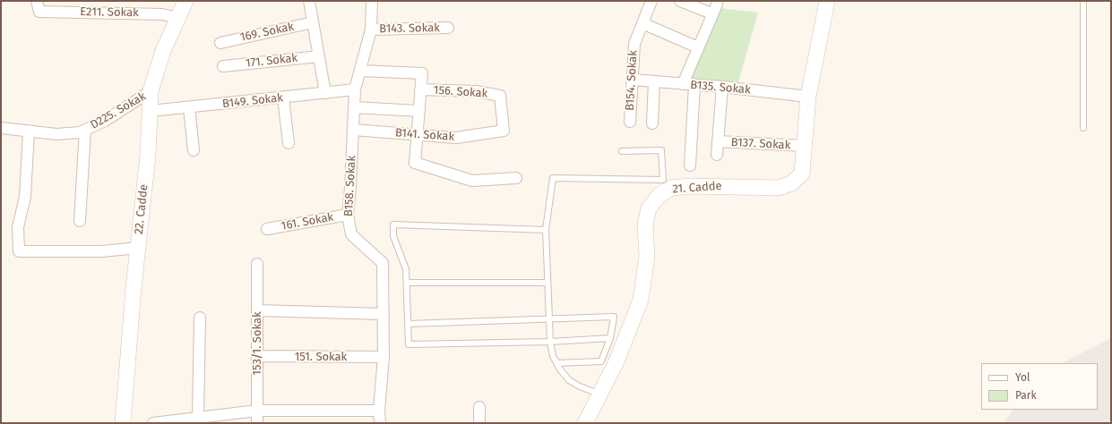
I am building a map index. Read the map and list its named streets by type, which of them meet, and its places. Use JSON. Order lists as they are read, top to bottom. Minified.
{"streets":{"main road":["21. Cadde","22. Cadde"],"street":["E211. Sokak","B143. Sokak","169. Sokak","171. Sokak","B154. Sokak","B135. Sokak","156. Sokak","B149. Sokak","D225. Sokak","B141. Sokak","B137. Sokak","B158. Sokak","161. Sokak","153/1. Sokak","151. Sokak"]},"crossings":[["E211. Sokak","22. Cadde"],["B143. Sokak","B158. Sokak"],["B154. Sokak","B135. Sokak"],["B135. Sokak","21. Cadde"],["156. Sokak","B141. Sokak"],["156. Sokak","B158. Sokak"],["B149. Sokak","B158. Sokak"],["B149. Sokak","22. Cadde"],["D225. Sokak","22. Cadde"],["B141. Sokak","B158. Sokak"],["B137. Sokak","21. Cadde"],["B158. Sokak","161. Sokak"],["B158. Sokak","151. Sokak"],["153/1. Sokak","151. Sokak"]],"legend":["Yol","Park"]}
